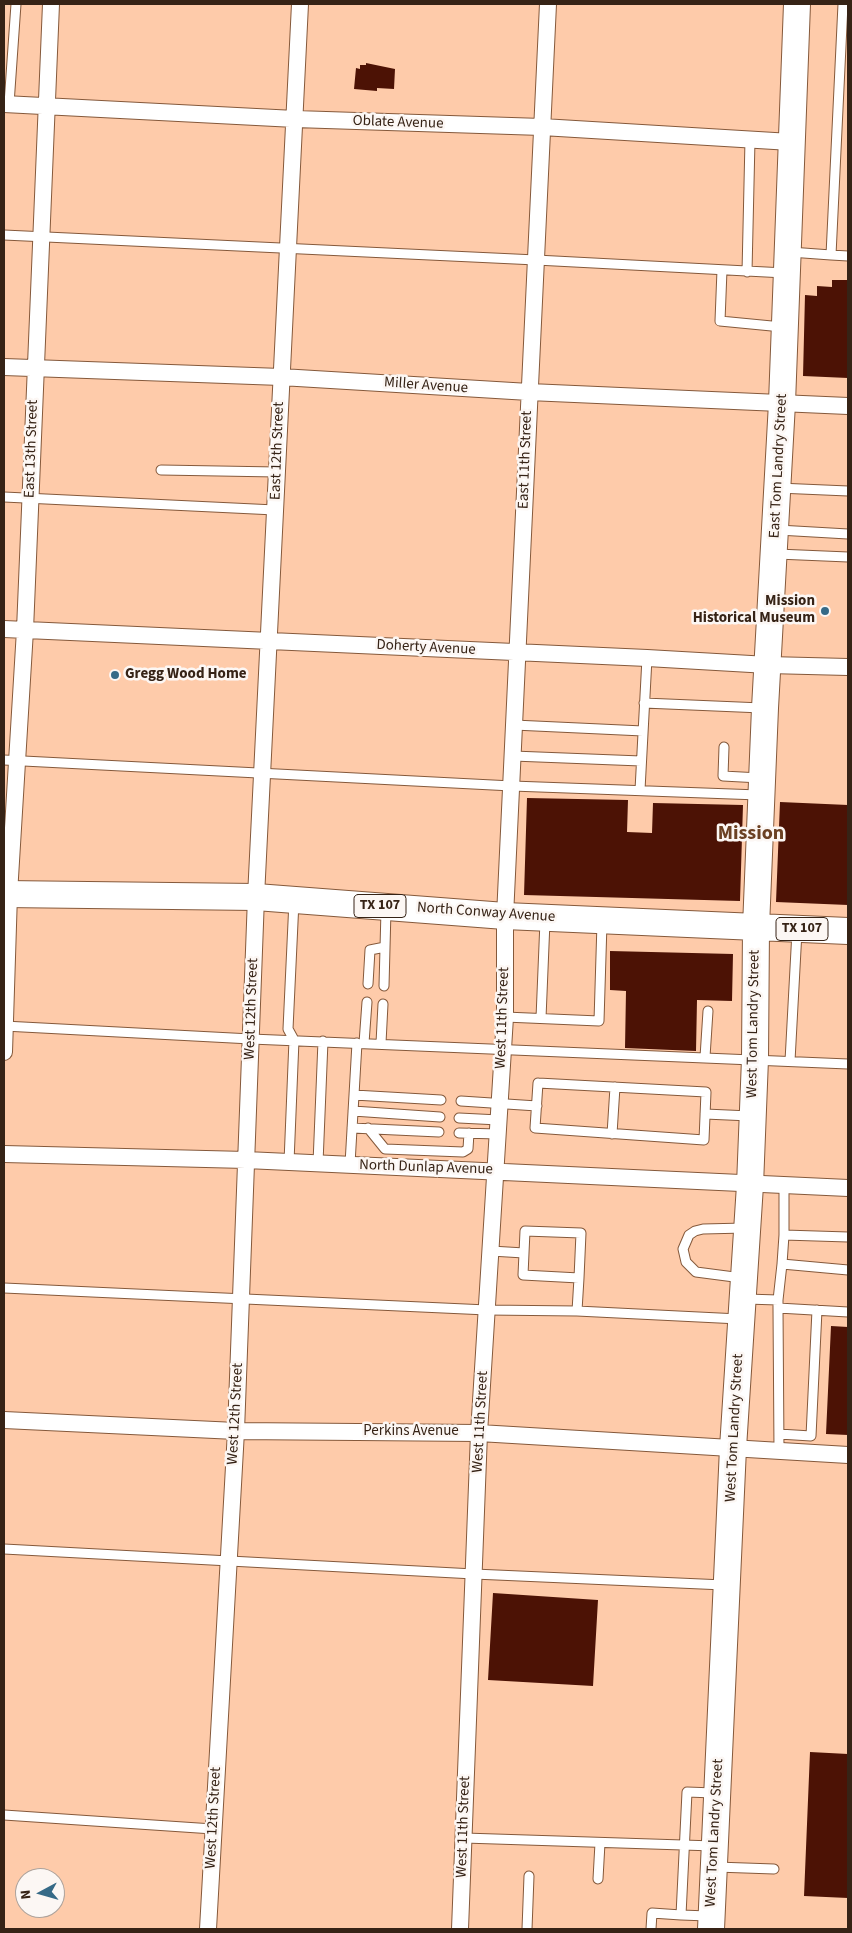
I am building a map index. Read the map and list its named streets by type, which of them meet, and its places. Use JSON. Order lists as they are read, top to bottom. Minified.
{"streets":{"main road":["East Tom Landry Street","TX 107","North Conway Avenue","West Tom Landry Street"],"street":["Oblate Avenue","Miller Avenue","East 13th Street","East 12th Street","East 11th Street","Doherty Avenue","West 12th Street","West 11th Street","North Dunlap Avenue","Perkins Avenue"]},"crossings":[["Oblate Avenue","East 13th Street"],["Oblate Avenue","East 12th Street"],["Oblate Avenue","East 11th Street"],["Oblate Avenue","East Tom Landry Street"],["Miller Avenue","East 13th Street"],["Miller Avenue","East 12th Street"],["Miller Avenue","East 11th Street"],["Miller Avenue","East Tom Landry Street"],["East 13th Street","Doherty Avenue"],["East 13th Street","North Conway Avenue"],["East 12th Street","Doherty Avenue"],["East 12th Street","North Conway Avenue"],["East 12th Street","West 12th Street"],["East 11th Street","Doherty Avenue"],["East 11th Street","North Conway Avenue"],["East 11th Street","West 11th Street"],["East Tom Landry Street","Doherty Avenue"],["East Tom Landry Street","North Conway Avenue"],["East Tom Landry Street","West Tom Landry Street"],["North Conway Avenue","West 12th Street"],["North Conway Avenue","West 11th Street"],["North Conway Avenue","West Tom Landry Street"],["West 12th Street","North Dunlap Avenue"],["West 12th Street","Perkins Avenue"],["West 11th Street","North Dunlap Avenue"],["West 11th Street","Perkins Avenue"],["West Tom Landry Street","North Dunlap Avenue"],["West Tom Landry Street","Perkins Avenue"]],"districts":["Mission"],"places":["Mission Historical Museum","Gregg Wood Home"],"north":"left"}
